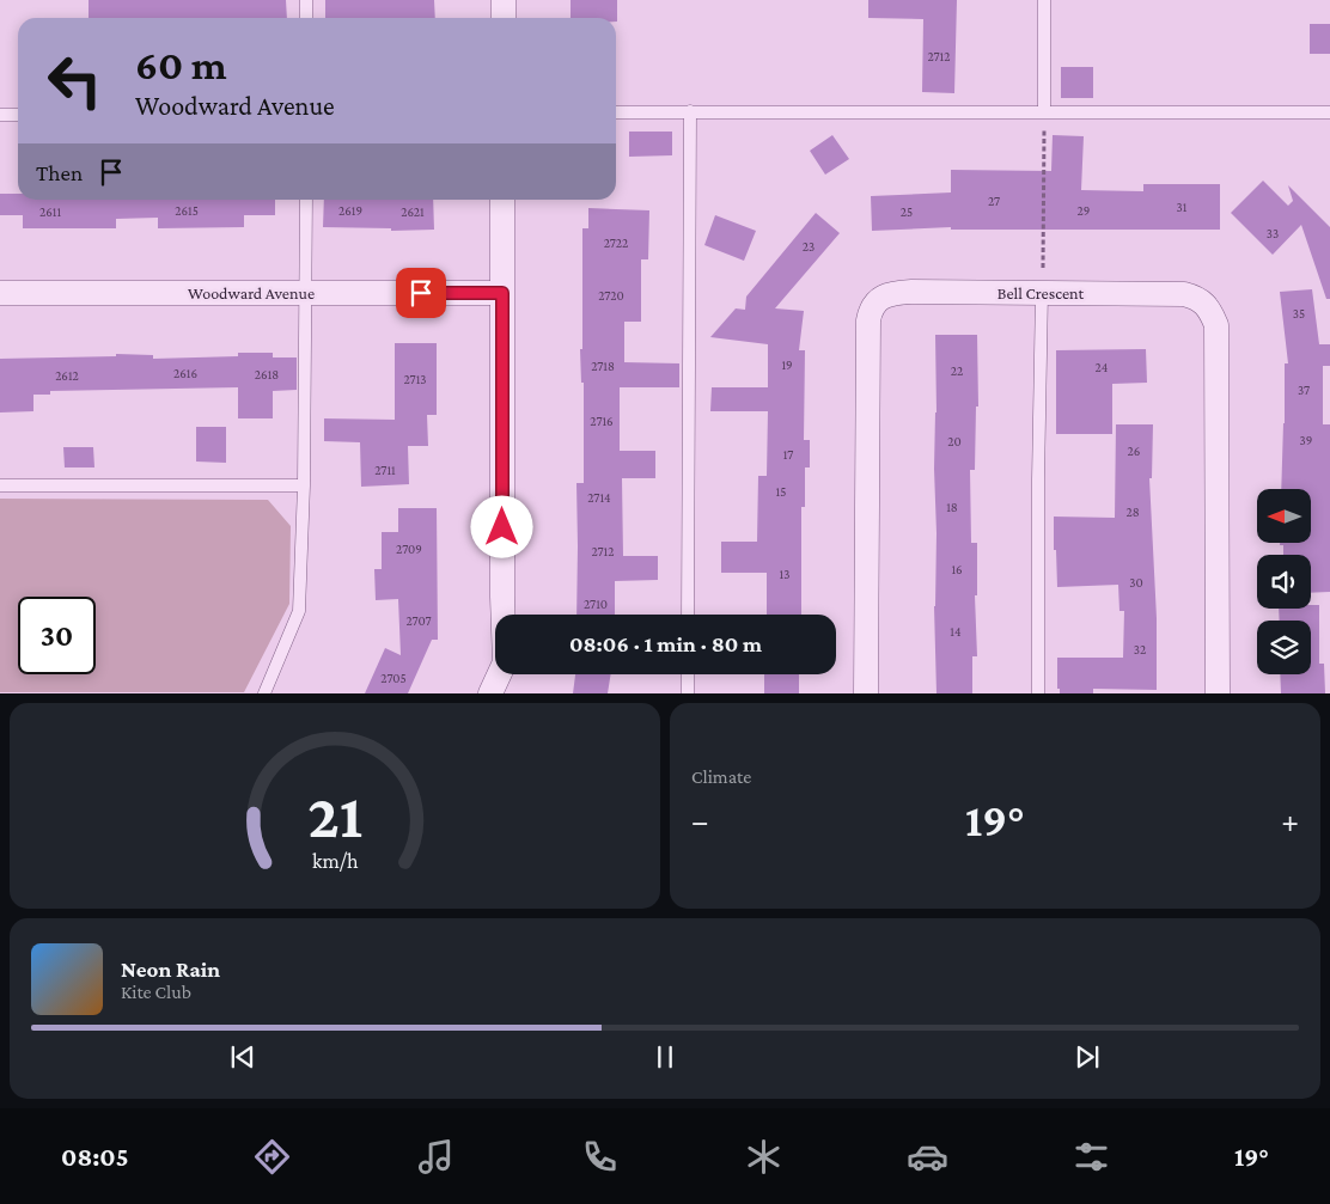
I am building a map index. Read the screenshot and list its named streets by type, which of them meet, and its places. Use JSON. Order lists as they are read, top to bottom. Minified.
{"streets":{"street":["Woodward Avenue","Bell Crescent"]},"house_numbers":["2712","27","31","2615","2619","29","2611","2621","25","33","2722","23","2720","35","19","2718","24","22","2616","2618","2612","2713","37","2716","39","20","26","17","2711","15","2714","18","28","2709","2712","16","13","30","2710","2707","14","32","2705"],"north":"left","page":{"turn":["60 m","Woodward Avenue"],"then":"Then","limit":"30","trip":"08:06 · 1 min · 80 m","tile":"Climate","heat":["−","19°","+"],"song":["Neon Rain","Kite Club"],"tabs":["08:05","19°"],"gauge":["21","km/h"]}}
